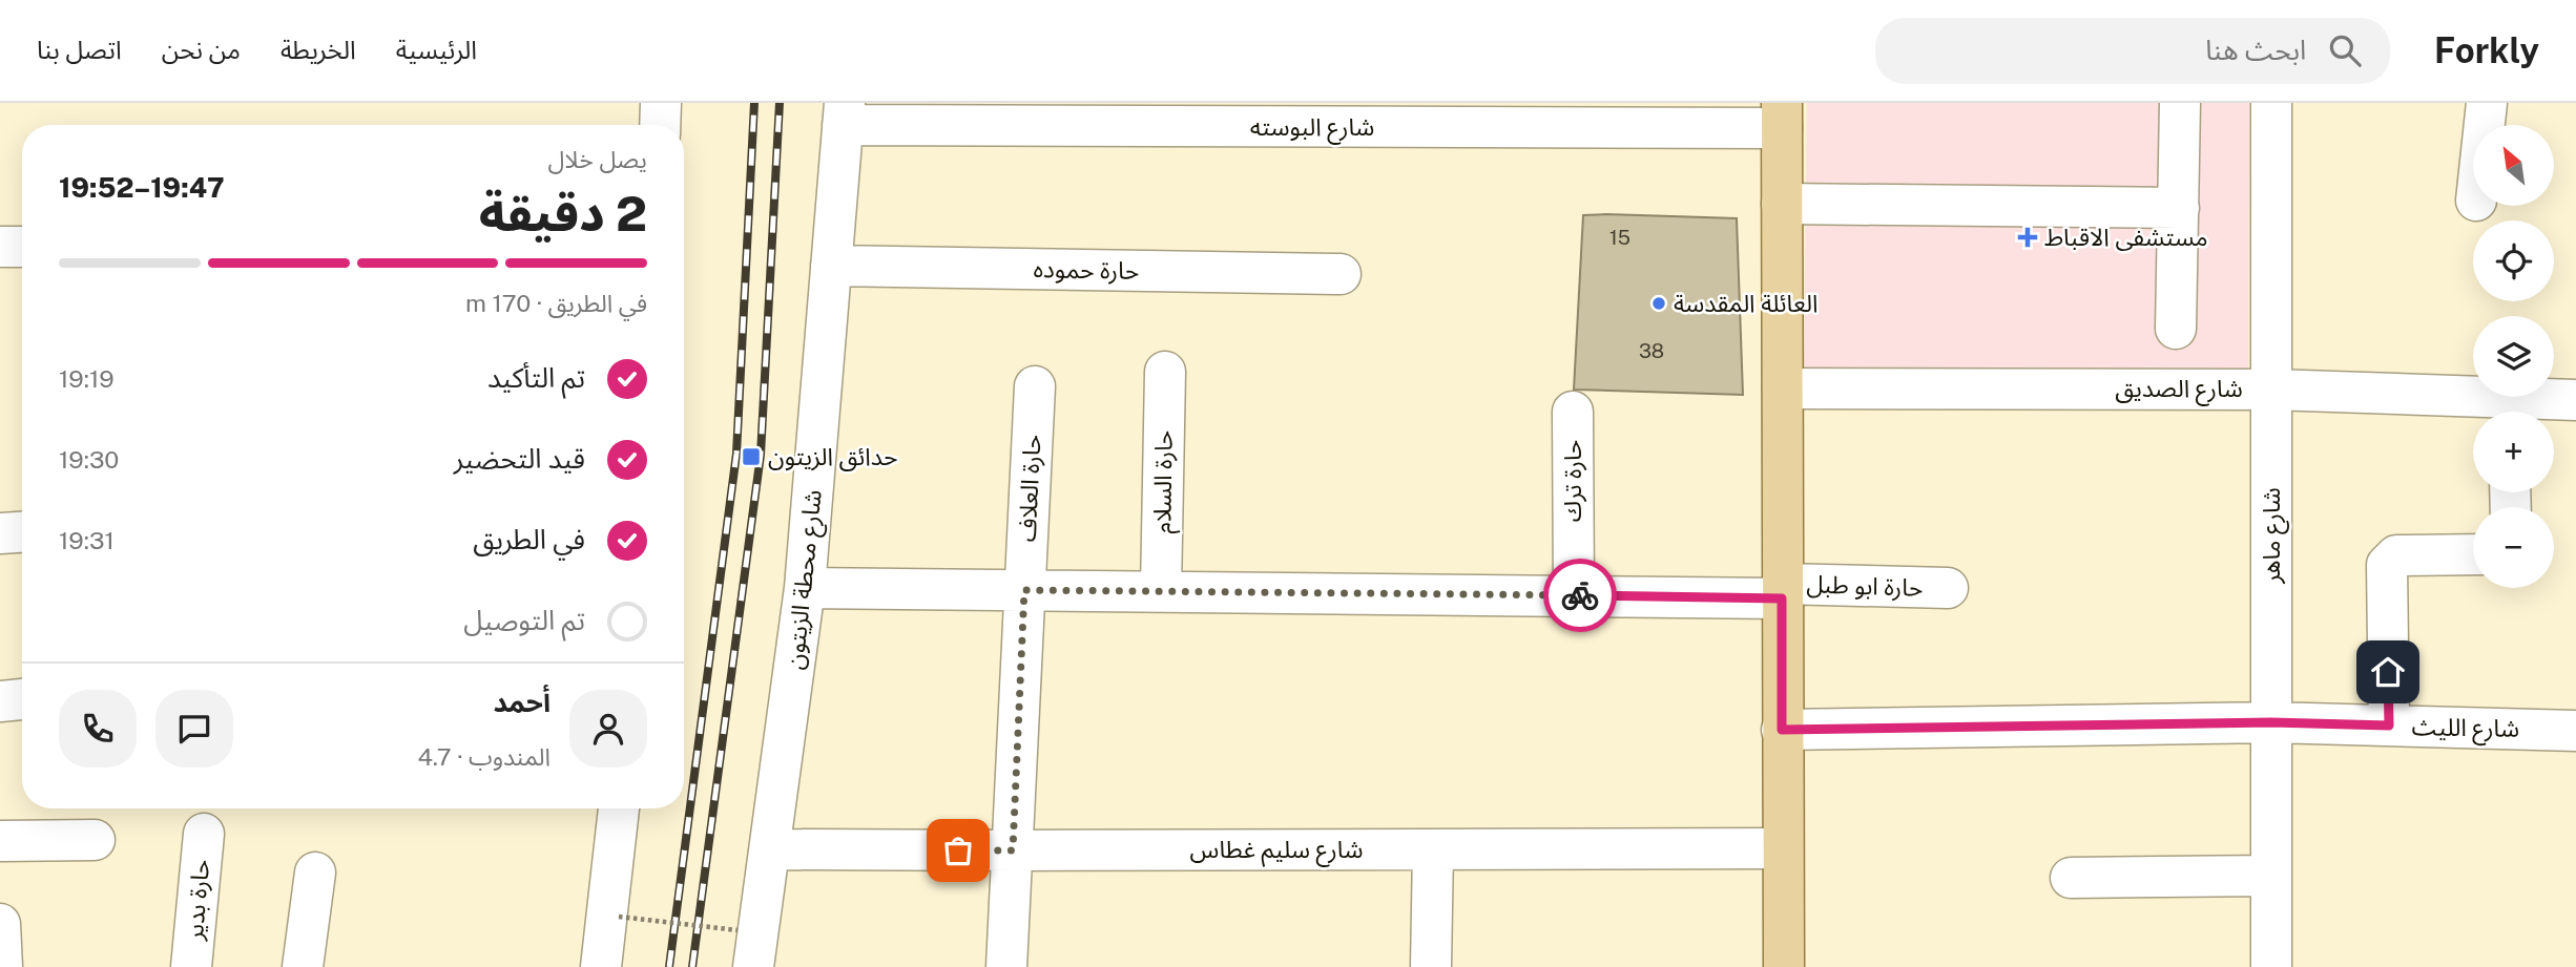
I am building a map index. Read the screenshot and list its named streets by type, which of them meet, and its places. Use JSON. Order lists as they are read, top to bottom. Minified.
{"streets":{"street":["شارع البوسته","حارة حموده","شارع الصديق","حارة ترك","حارة السلام","حارة العلاف","شارع ماهر","شارع محطة الزيتون","حارة ابو طبل","شارع الليث","شارع سليم غطاس","حارة بدير"]},"crossings":[["شارع البوسته","شارع محطة الزيتون"],["حارة حموده","شارع محطة الزيتون"],["شارع الصديق","شارع ماهر"],["حارة ترك","حارة ابو طبل"],["حارة السلام","حارة ابو طبل"],["حارة العلاف","حارة ابو طبل"],["حارة العلاف","شارع سليم غطاس"],["شارع ماهر","شارع الليث"],["شارع محطة الزيتون","حارة ابو طبل"],["شارع محطة الزيتون","شارع سليم غطاس"]],"places":{"health":["مستشفى الاقباط"],"other":["العائلة المقدسة"],"transit":["حدائق الزيتون"]},"house_numbers":["15","38"],"north":"top left","page":{"header":"Forkly","search":"ابحث هنا","nav":["الرئيسية","الخريطة","من نحن","اتصل بنا"],"map_buttons":["+","−"],"heading":["2 دقيقة","يصل خلال","19:47–19:52"],"panel":["أحمد","المندوب · 4.7"],"bar":"في الطريق · 170 m","list":[["تم التأكيد","19:19"],["قيد التحضير","19:30"],["في الطريق","19:31"],"تم التوصيل"]}}
